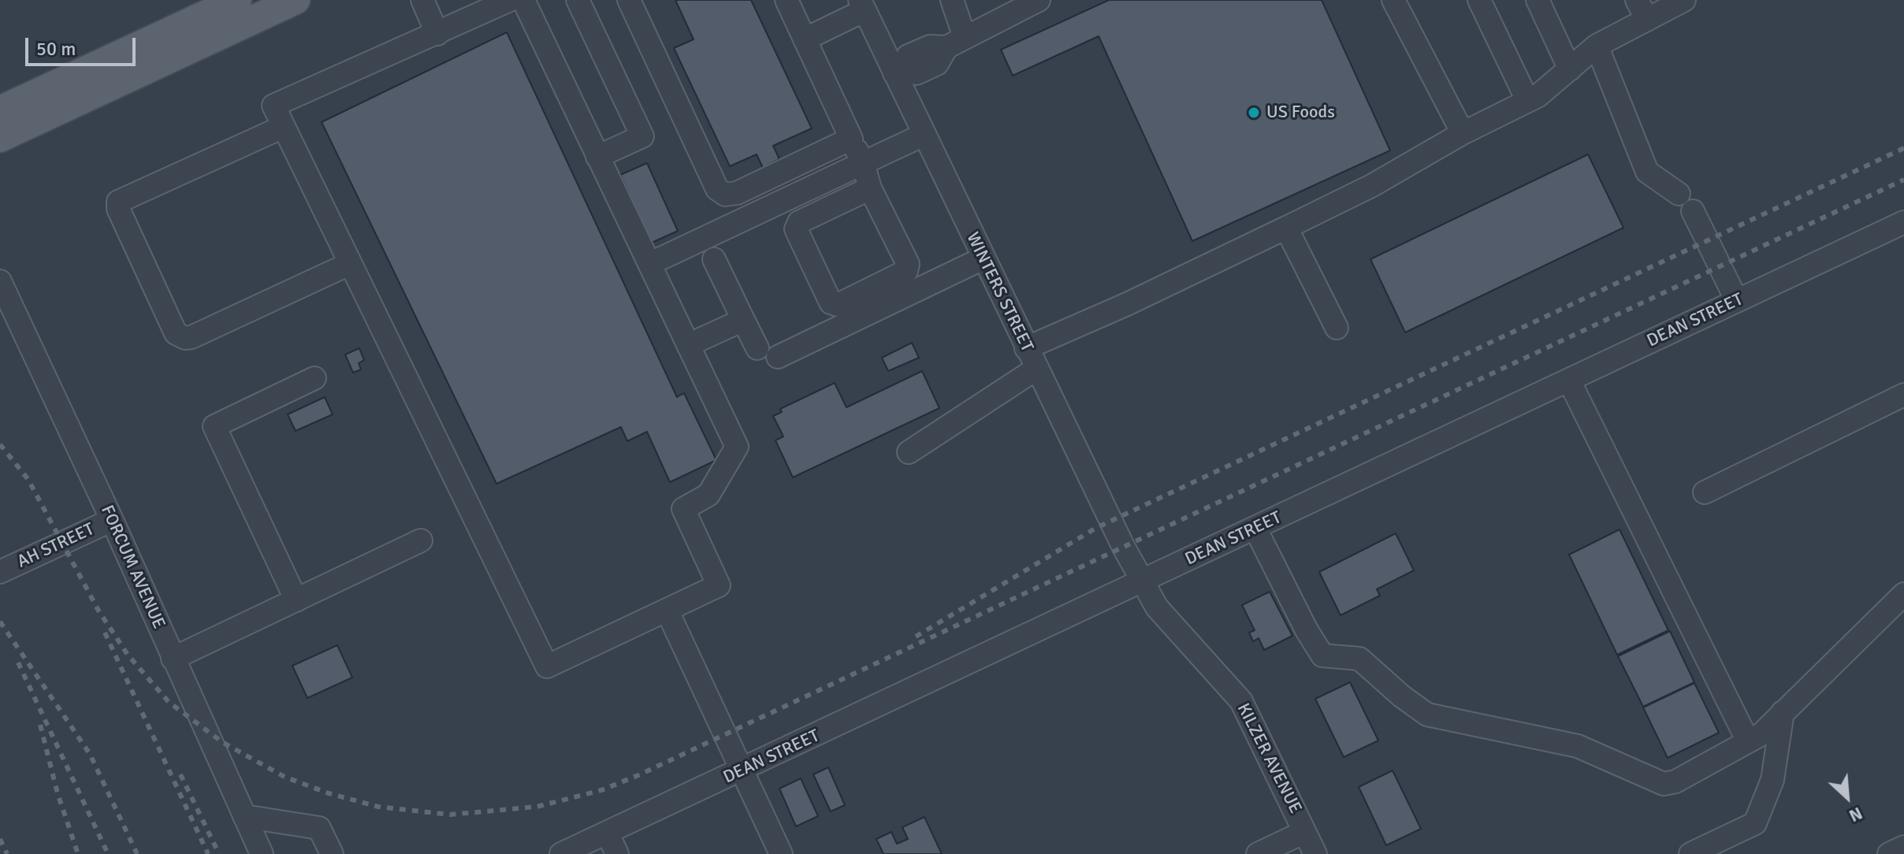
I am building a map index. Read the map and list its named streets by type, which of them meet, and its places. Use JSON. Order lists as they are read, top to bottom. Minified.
{"streets":{"street":["WINTERS STREET","DEAN STREET","AH STREET","FORCUM AVENUE","KILZER AVENUE"]},"crossings":[["WINTERS STREET","DEAN STREET"],["WINTERS STREET","KILZER AVENUE"],["DEAN STREET","KILZER AVENUE"],["AH STREET","FORCUM AVENUE"]],"places":["US Foods"],"scale_bar":"50 m","north":"bottom right"}
